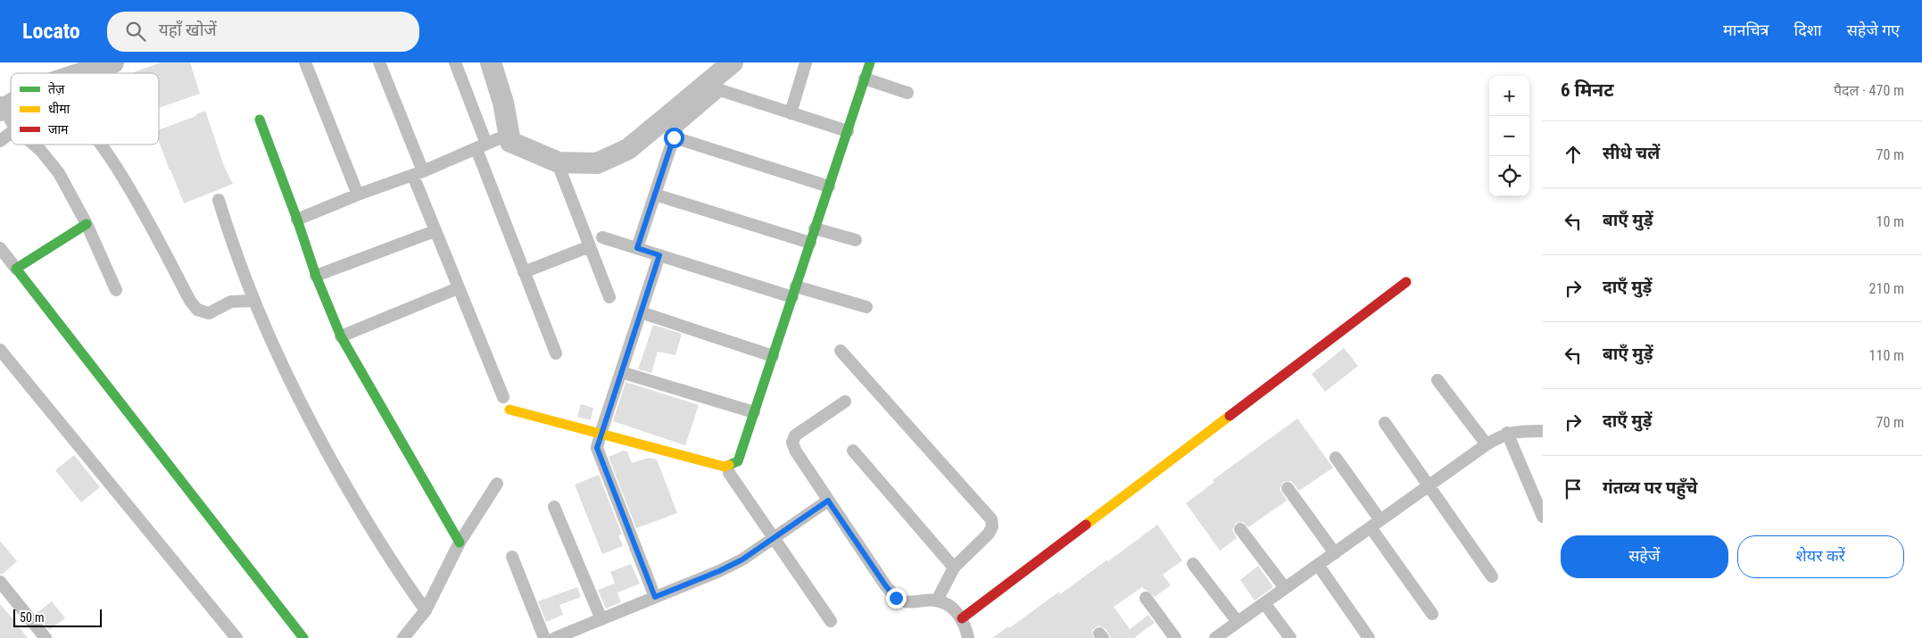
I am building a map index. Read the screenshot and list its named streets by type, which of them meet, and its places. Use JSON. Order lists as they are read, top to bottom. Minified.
{"legend":["तेज़","धीमा","जाम"],"scale_bar":"50 m","page":{"header":"Locato","search":"यहाँ खोजें","nav":["मानचित्र","दिशा","सहेजे गए"],"heading":["6 मिनट","पैदल · 470 m"],"map_buttons":["+","−"],"list":[["सीधे चलें","70 m"],["बाएँ मुड़ें","10 m"],["दाएँ मुड़ें","210 m"],["बाएँ मुड़ें","110 m"],["दाएँ मुड़ें","70 m"],"गंतव्य पर पहुँचे"],"buttons":["सहेजें","शेयर करें"],"scale":"50 m"}}
